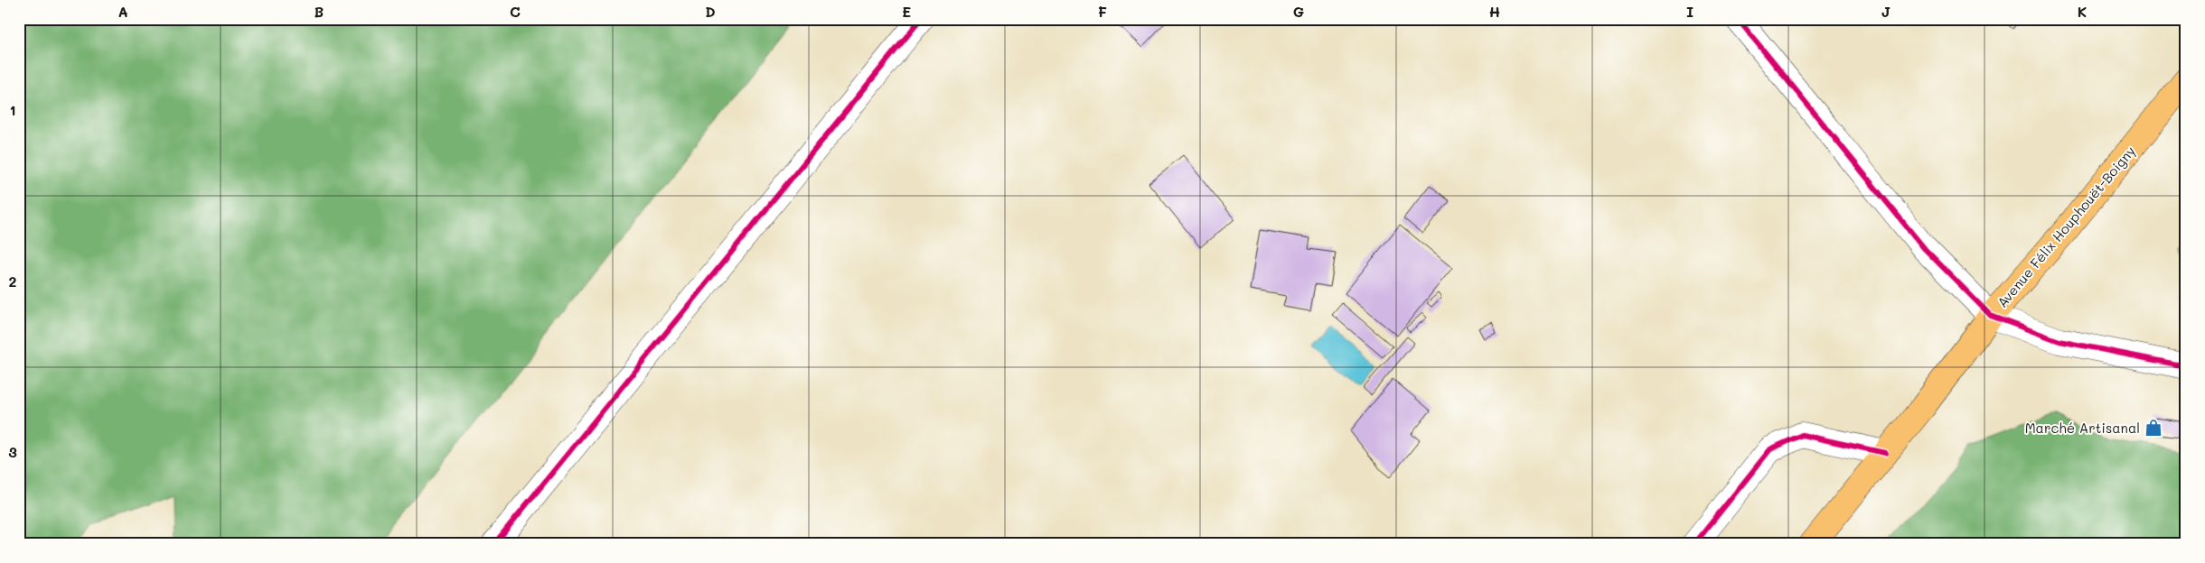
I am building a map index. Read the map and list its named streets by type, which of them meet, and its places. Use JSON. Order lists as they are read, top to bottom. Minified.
{"streets":{"highway":["Avenue Félix Houphouët-Boigny"]},"places":{"shop":["Marché Artisanal"]},"grid":{"columns":["A","B","C","D","E","F","G","H","I","J","K"],"rows":["1","2","3"]}}
